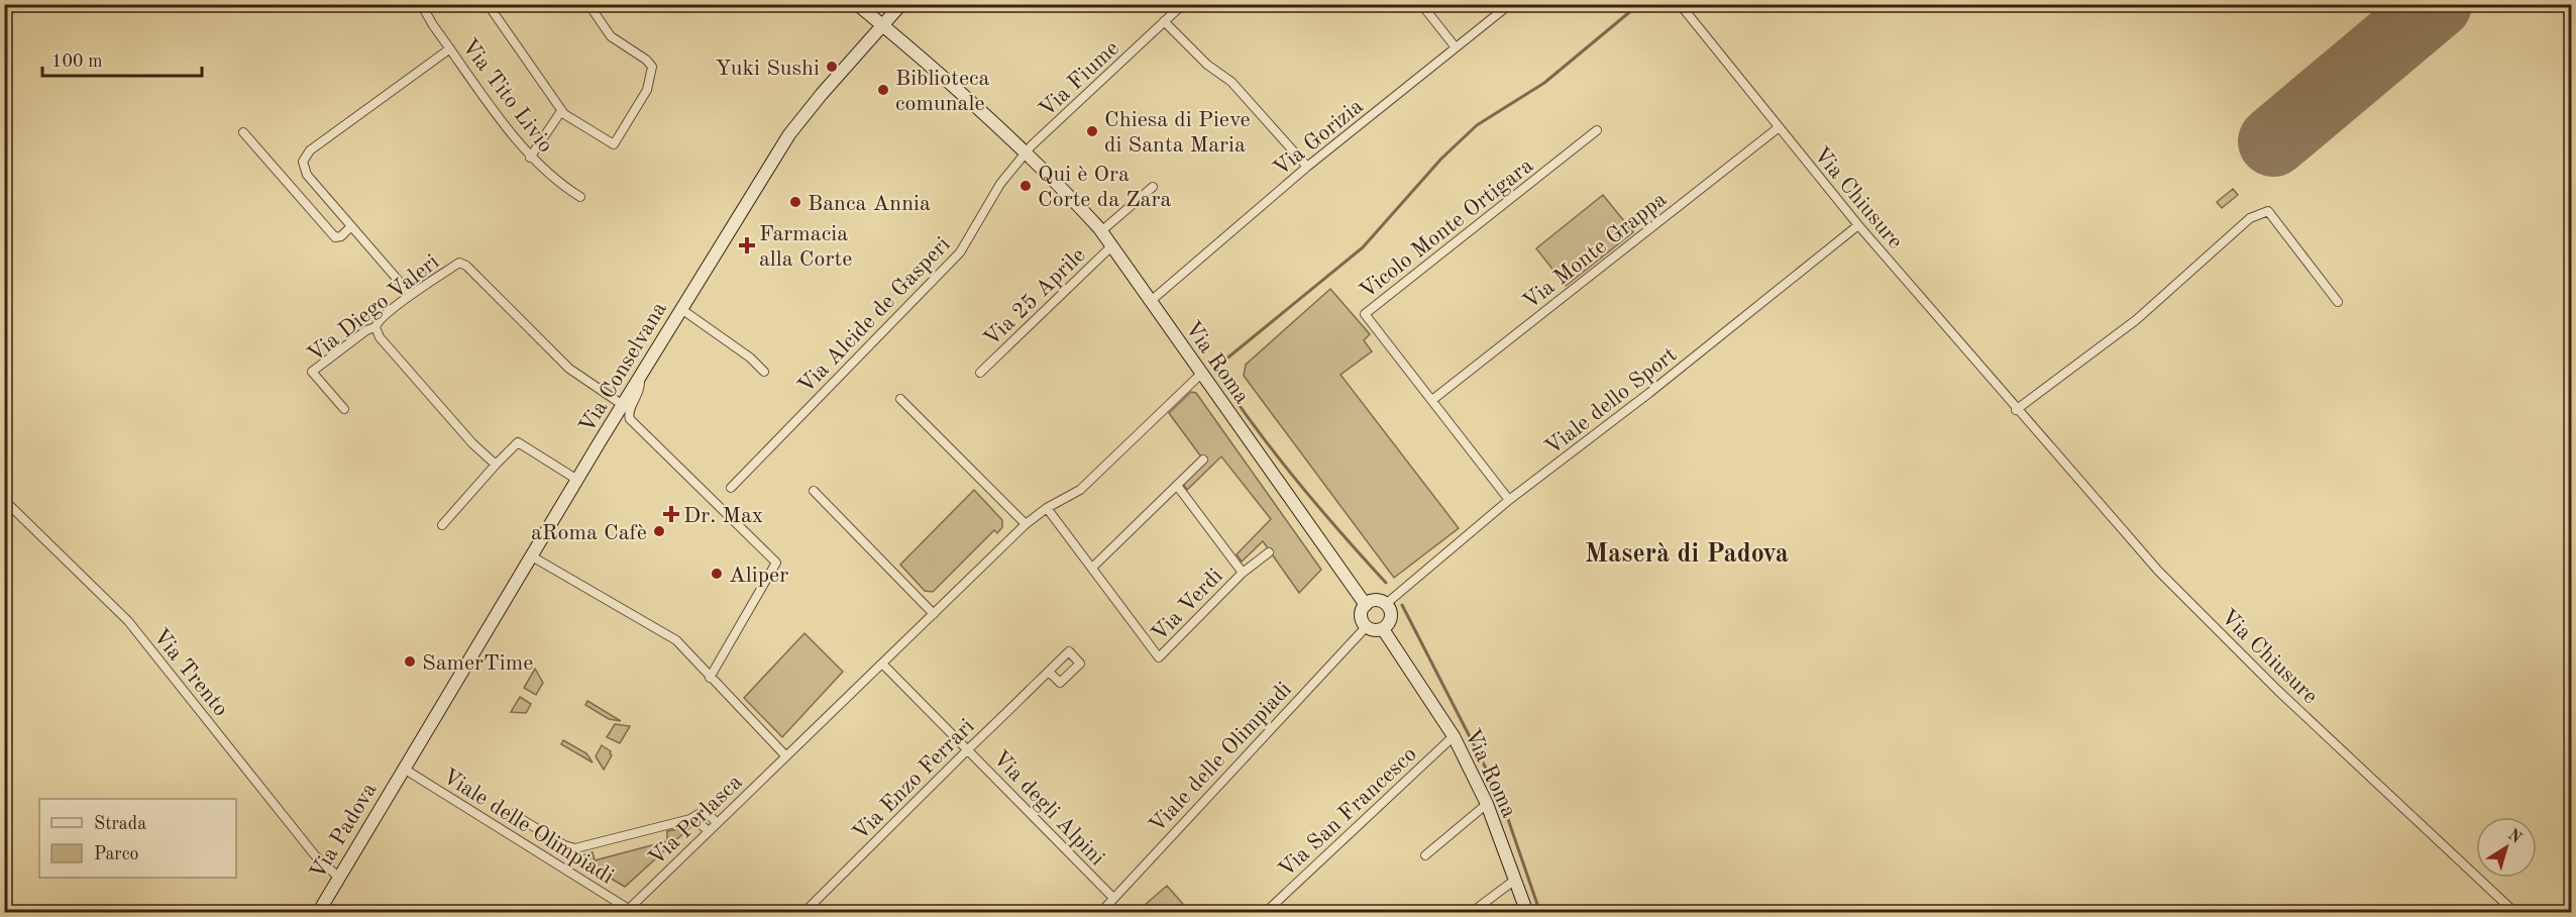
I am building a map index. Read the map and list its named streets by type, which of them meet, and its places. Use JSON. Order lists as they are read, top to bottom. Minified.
{"streets":{"main road":["Via Roma","Via Conselvana","Via Padova"],"street":["Via Fiume","Via Tito Livio","Via Gorizia","Via Chiusure","Vicolo Monte Ortigara","Via Monte Grappa","Via 25 Aprile","Via Diego Valeri","Via Alcide de Gasperi","Viale dello Sport","Via Verdi","Via Trento","Viale delle Olimpiadi","Via Enzo Ferrari","Via degli Alpini","Via San Francesco","Via Perlasca"]},"crossings":[["Via Fiume","Via Alcide de Gasperi"],["Via Fiume","Via Roma"],["Via Gorizia","Via Roma"],["Via Chiusure","Via Monte Grappa"],["Via Chiusure","Viale dello Sport"],["Vicolo Monte Ortigara","Via Monte Grappa"],["Via 25 Aprile","Via Roma"],["Via Diego Valeri","Via Conselvana"],["Via Alcide de Gasperi","Via Roma"],["Via Roma","Via Conselvana"],["Via Roma","Viale dello Sport"],["Via Roma","Viale delle Olimpiadi"],["Via Roma","Via San Francesco"],["Via Roma","Via Perlasca"],["Via Conselvana","Viale delle Olimpiadi"],["Via Conselvana","Via Padova"],["Viale dello Sport","Viale delle Olimpiadi"],["Via Verdi","Via Perlasca"],["Via Trento","Via Padova"],["Viale delle Olimpiadi","Via degli Alpini"],["Viale delle Olimpiadi","Via Perlasca"],["Viale delle Olimpiadi","Via Padova"],["Via Enzo Ferrari","Via degli Alpini"],["Via degli Alpini","Via Perlasca"]],"districts":["Maserà di Padova"],"places":{"other":["Yuki Sushi","Biblioteca comunale","Chiesa di Pieve di Santa Maria","Qui è Ora Corte da Zara","Banca Annia","aRoma Cafè","Aliper","SamerTime"],"health":["Farmacia alla Corte","Dr. Max"]},"legend":["Strada","Parco"],"scale_bar":"100 m","north":"top right"}
